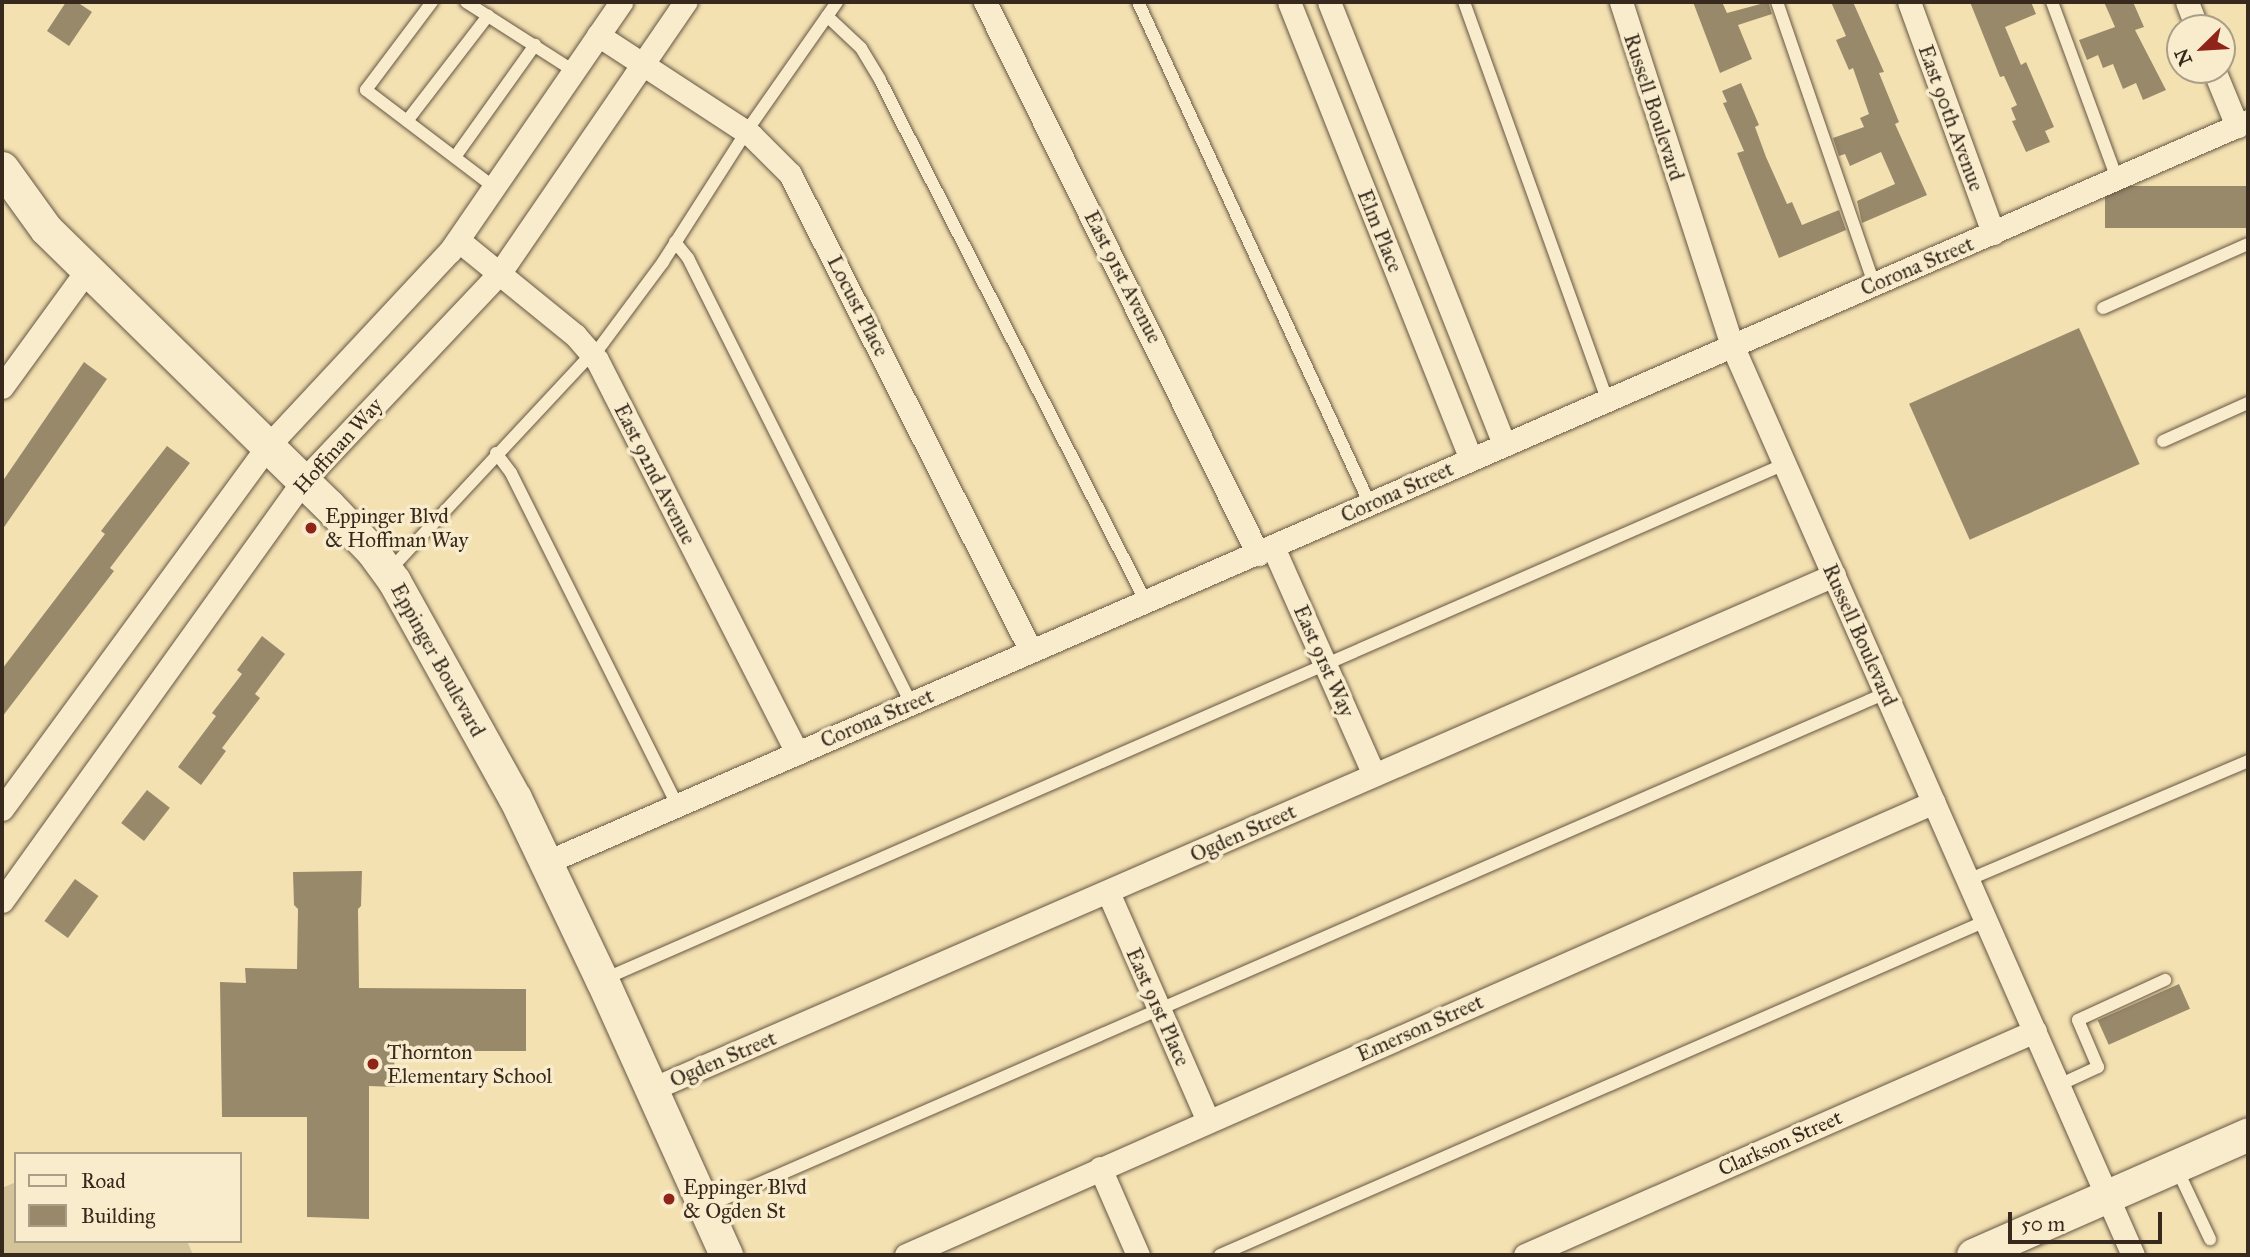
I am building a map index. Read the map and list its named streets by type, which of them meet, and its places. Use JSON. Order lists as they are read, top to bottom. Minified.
{"streets":{"street":["Russell Boulevard","East 90th Avenue","Elm Place","Corona Street","East 91st Avenue","Locust Place","Hoffman Way","East 92nd Avenue","Eppinger Boulevard","East 91st Way","Ogden Street","East 91st Place","Emerson Street","Clarkson Street"]},"crossings":[["Russell Boulevard","Corona Street"],["Russell Boulevard","Ogden Street"],["Russell Boulevard","Emerson Street"],["Russell Boulevard","Clarkson Street"],["East 90th Avenue","Corona Street"],["Elm Place","Corona Street"],["Corona Street","East 91st Avenue"],["Corona Street","Locust Place"],["Corona Street","East 92nd Avenue"],["Corona Street","Eppinger Boulevard"],["Corona Street","East 91st Way"],["East 91st Avenue","East 91st Way"],["Locust Place","Hoffman Way"],["Hoffman Way","East 92nd Avenue"],["Hoffman Way","Eppinger Boulevard"],["Eppinger Boulevard","Ogden Street"],["East 91st Way","Ogden Street"],["Ogden Street","East 91st Place"],["East 91st Place","Emerson Street"]],"places":["Eppinger Blvd & Hoffman Way","Thornton Elementary School","Eppinger Blvd & Ogden St"],"legend":["Road","Building"],"scale_bar":"50 m","north":"bottom left"}
